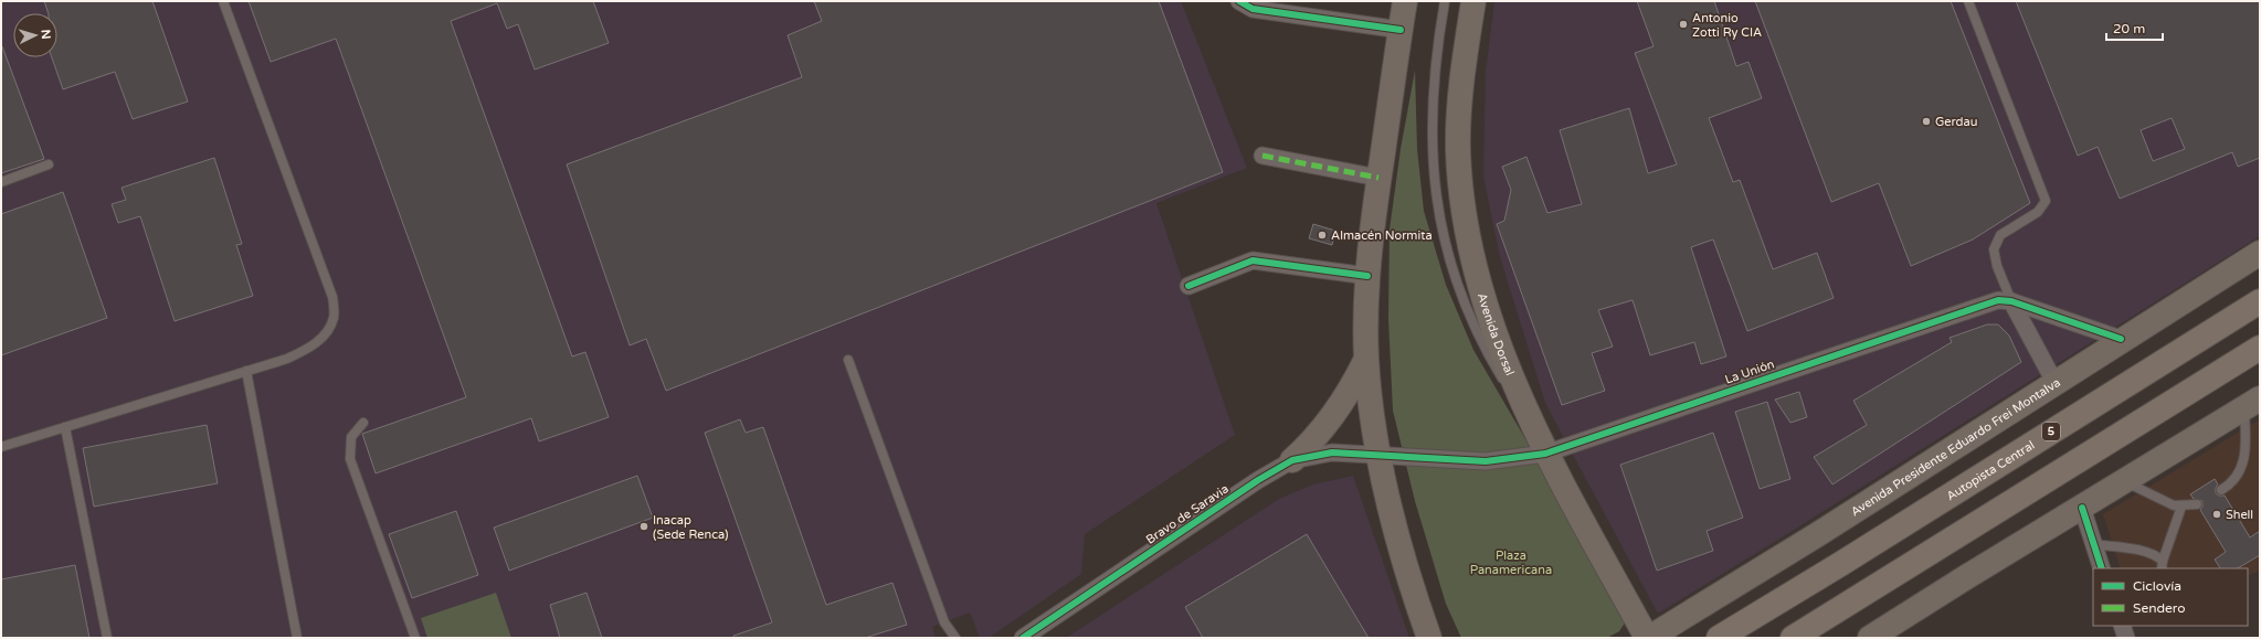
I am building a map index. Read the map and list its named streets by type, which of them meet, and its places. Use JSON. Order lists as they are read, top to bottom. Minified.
{"streets":{"highway":["5","Autopista Central"],"main road":["Avenida Dorsal","Avenida Presidente Eduardo Frei Montalva"],"street":["La Unión","Bravo de Saravia"]},"crossings":[["Avenida Dorsal","La Unión"],["Avenida Dorsal","Avenida Presidente Eduardo Frei Montalva"],["La Unión","Avenida Presidente Eduardo Frei Montalva"],["La Unión","Bravo de Saravia"]],"parks":["Plaza Panamericana"],"places":["Antonio Zotti Ry CIA","Gerdau","Almacén Normita","Shell","Inacap (Sede Renca)"],"legend":["Ciclovía","Sendero"],"scale_bar":"20 m","north":"right"}
